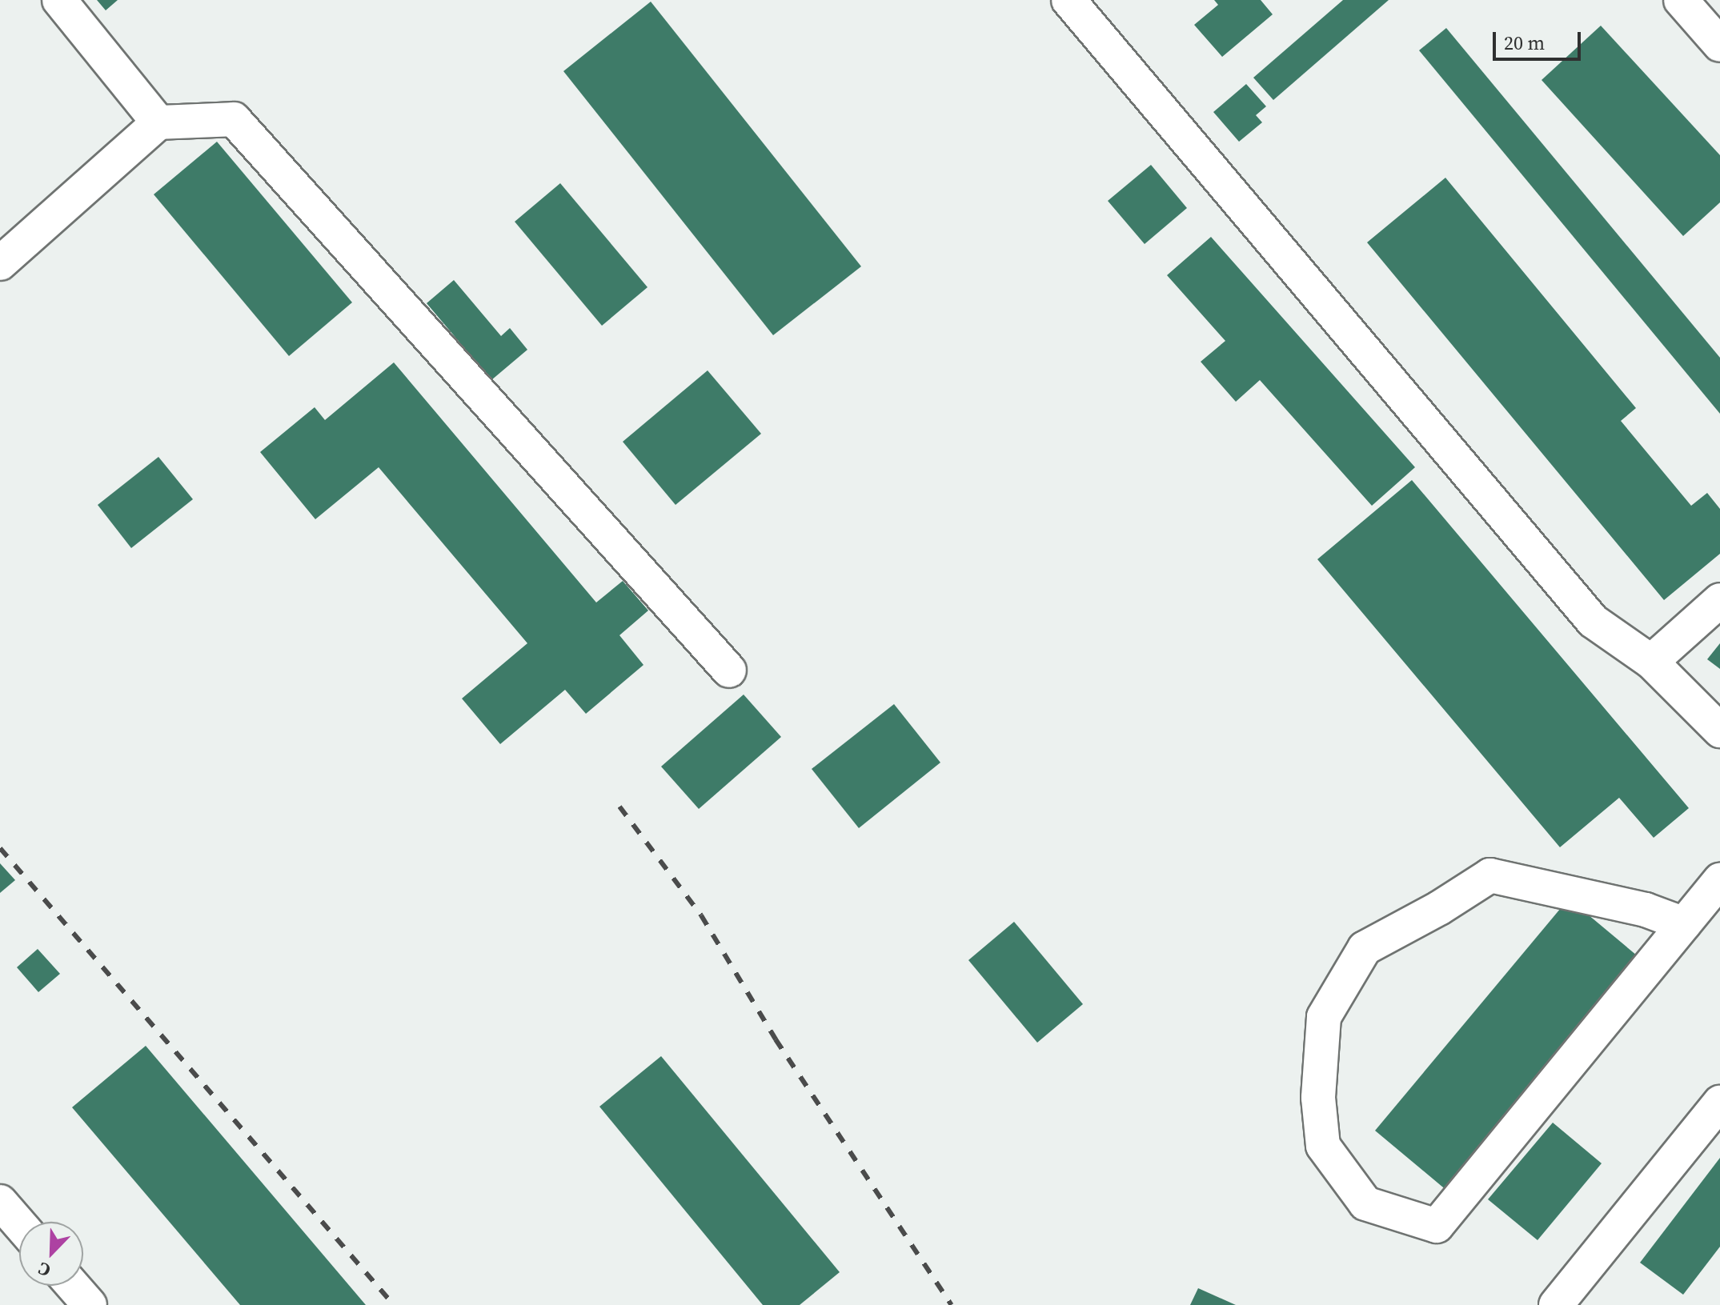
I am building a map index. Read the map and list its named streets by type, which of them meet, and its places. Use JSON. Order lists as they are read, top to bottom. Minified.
{"scale_bar":"20 m","north":"bottom left"}
